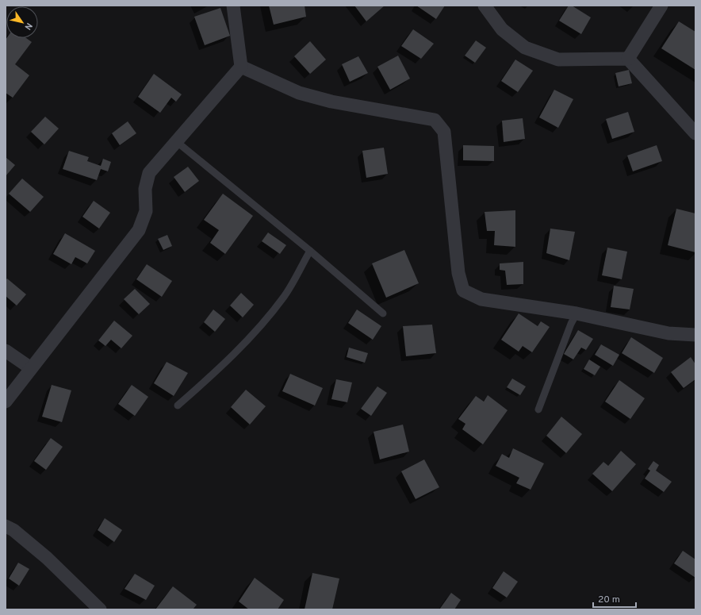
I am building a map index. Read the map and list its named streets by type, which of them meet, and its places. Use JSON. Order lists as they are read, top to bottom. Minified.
{"scale_bar":"20 m","north":"bottom right"}
